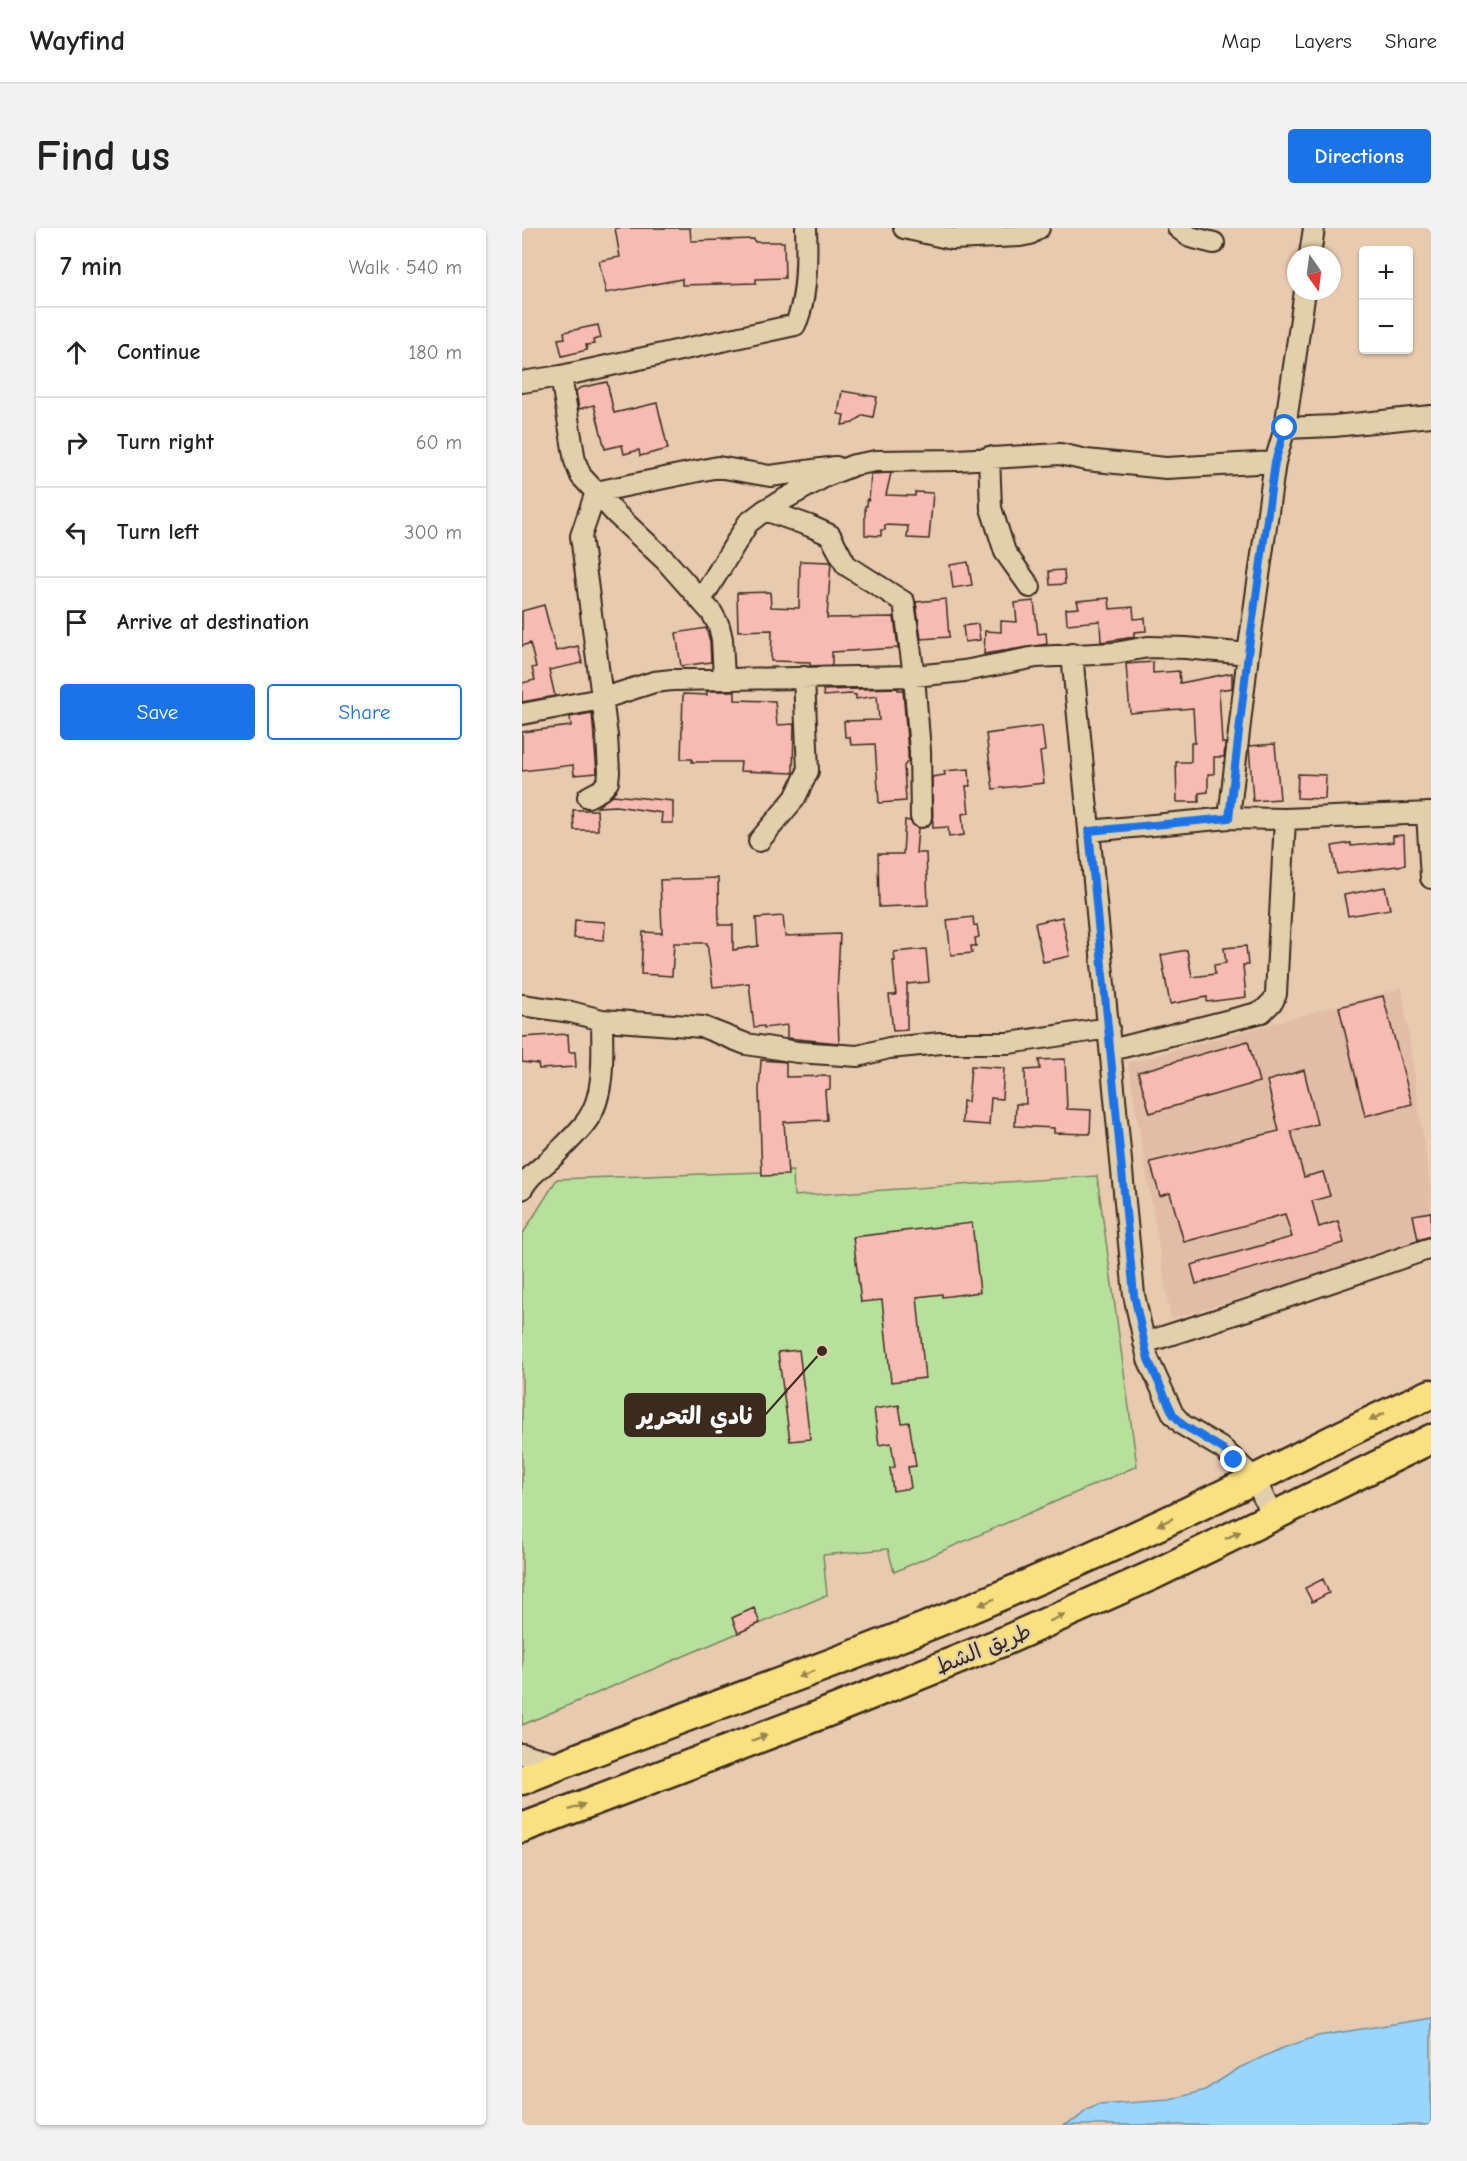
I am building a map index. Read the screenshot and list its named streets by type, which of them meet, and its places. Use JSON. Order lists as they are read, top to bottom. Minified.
{"streets":{"highway":["طريق الشط"]},"places":["نادي التحرير"],"north":"bottom","page":{"header":"Wayfind","nav":["Map","Layers","Share"],"buttons":["Directions",["Save","Share"]],"title":"Find us","heading":["7 min","Walk · 540 m"],"map_buttons":["+","−"],"list":[["Continue","180 m"],["Turn right","60 m"],["Turn left","300 m"],"Arrive at destination"]}}
